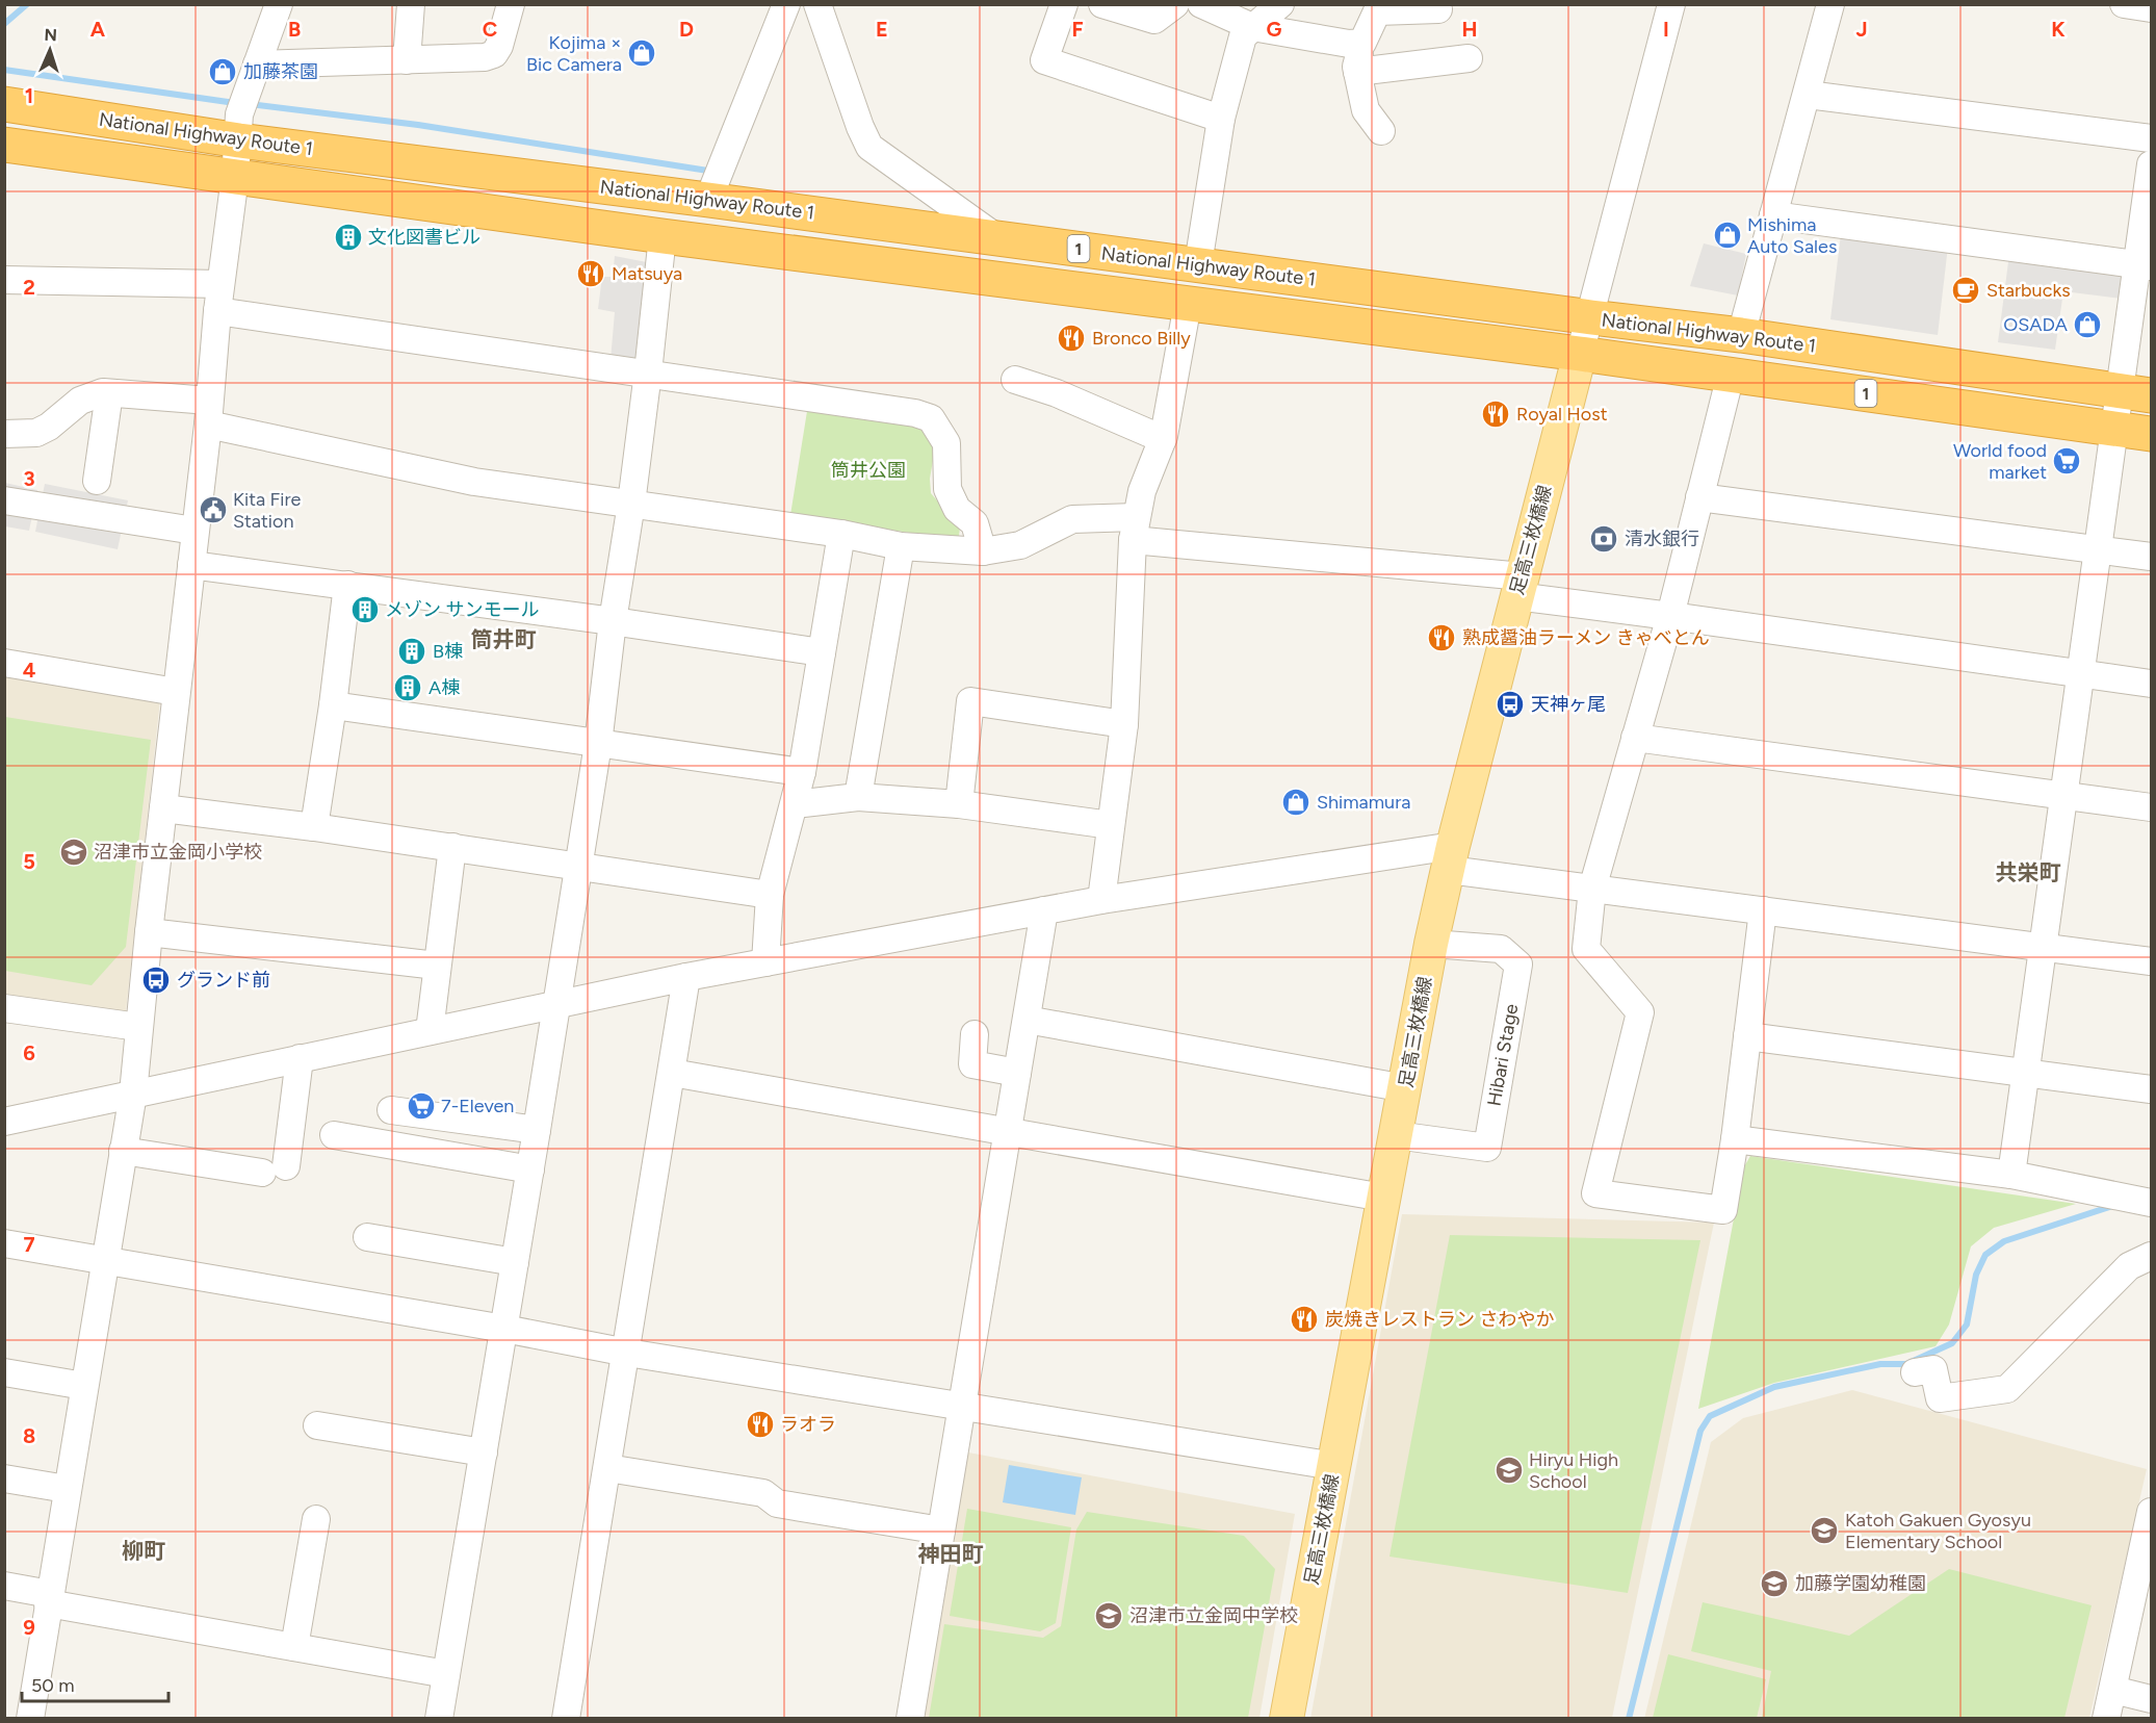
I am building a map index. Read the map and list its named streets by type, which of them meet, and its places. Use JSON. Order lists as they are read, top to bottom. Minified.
{"streets":{"highway":["National Highway Route 1","1"],"main road":["足高三枚橋線"],"street":["Hibari Stage"]},"crossings":[["National Highway Route 1","足高三枚橋線"],["足高三枚橋線","Hibari Stage"]],"districts":["筒井町","共栄町","柳町","神田町"],"parks":["筒井公園"],"places":{"shop":["Kojima × Bic Camera","加藤茶園","Mishima Auto Sales","OSADA","Shimamura"],"building":["文化図書ビル","メゾン サンモール","B棟","A棟"],"restaurant":["Matsuya","Bronco Billy","Royal Host","熟成醤油ラーメン きゃべとん","炭焼きレストラン さわやか","ラオラ"],"cafe":["Starbucks"],"supermarket":["World food market","7-Eleven"],"public building":["Kita Fire Station"],"bank":["清水銀行"],"bus stop":["天神ヶ尾","グランド前"],"school or university":["沼津市立金岡小学校","Hiryu High School","Katoh Gakuen Gyosyu Elementary School","加藤学園幼稚園","沼津市立金岡中学校"]},"scale_bar":"50 m","north":"top","grid":{"columns":["A","B","C","D","E","F","G","H","I","J","K"],"rows":["1","2","3","4","5","6","7","8","9"]}}
